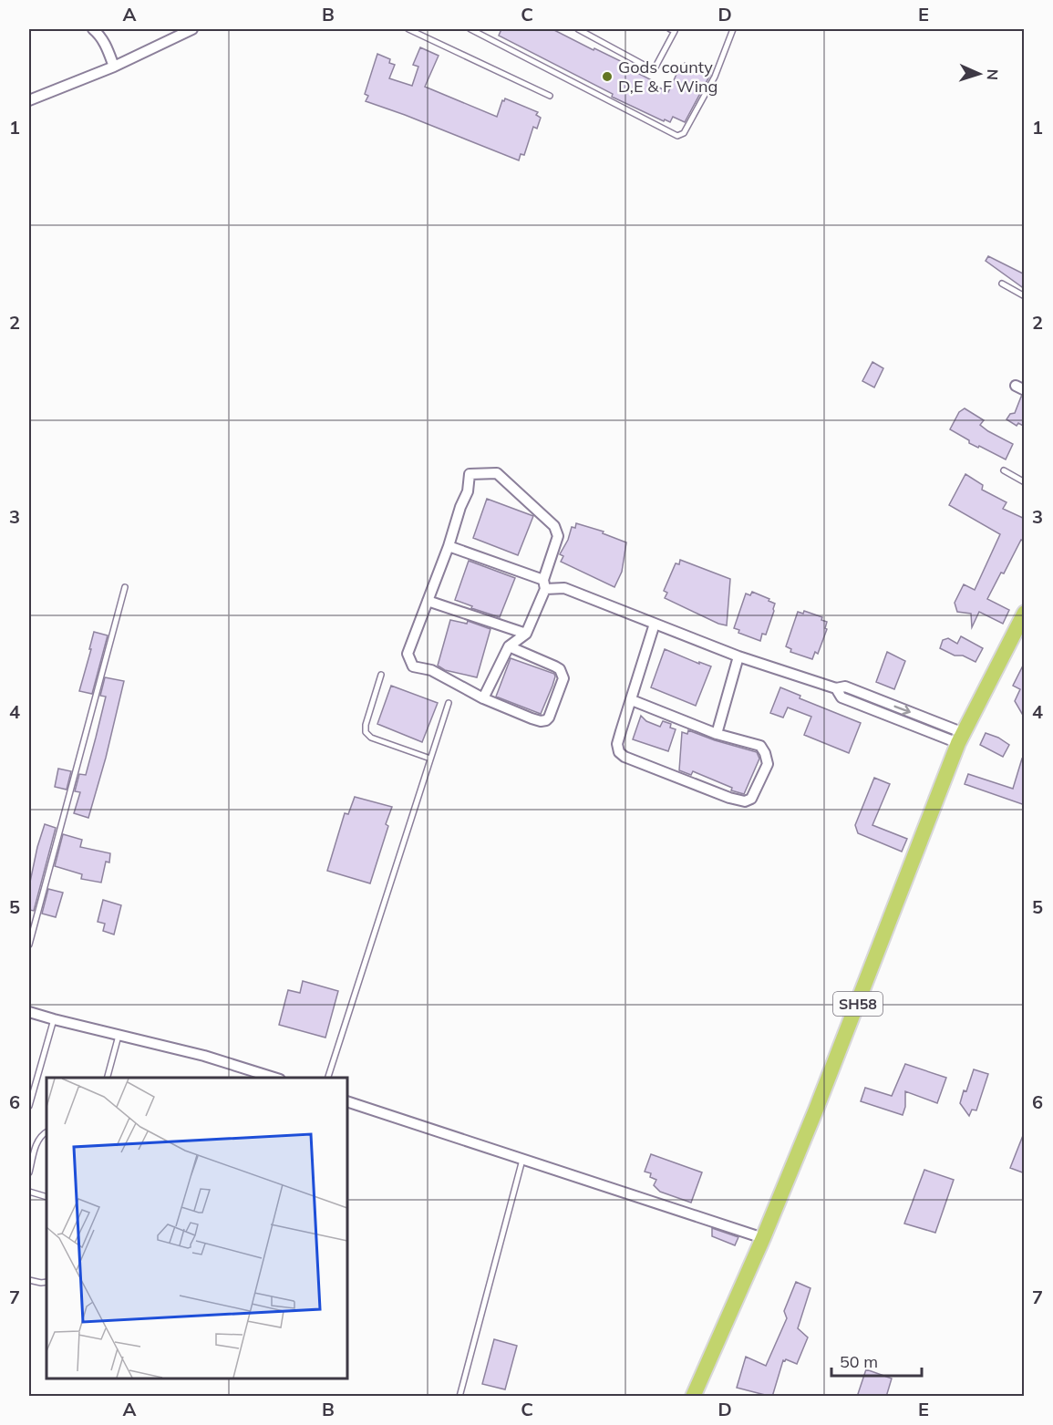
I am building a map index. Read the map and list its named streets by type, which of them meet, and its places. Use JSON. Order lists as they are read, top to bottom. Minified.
{"streets":{"main road":["SH58"]},"places":["Gods county D,E & F Wing"],"scale_bar":"50 m","north":"right","grid":{"columns":["A","B","C","D","E"],"rows":["1","2","3","4","5","6","7"]}}
